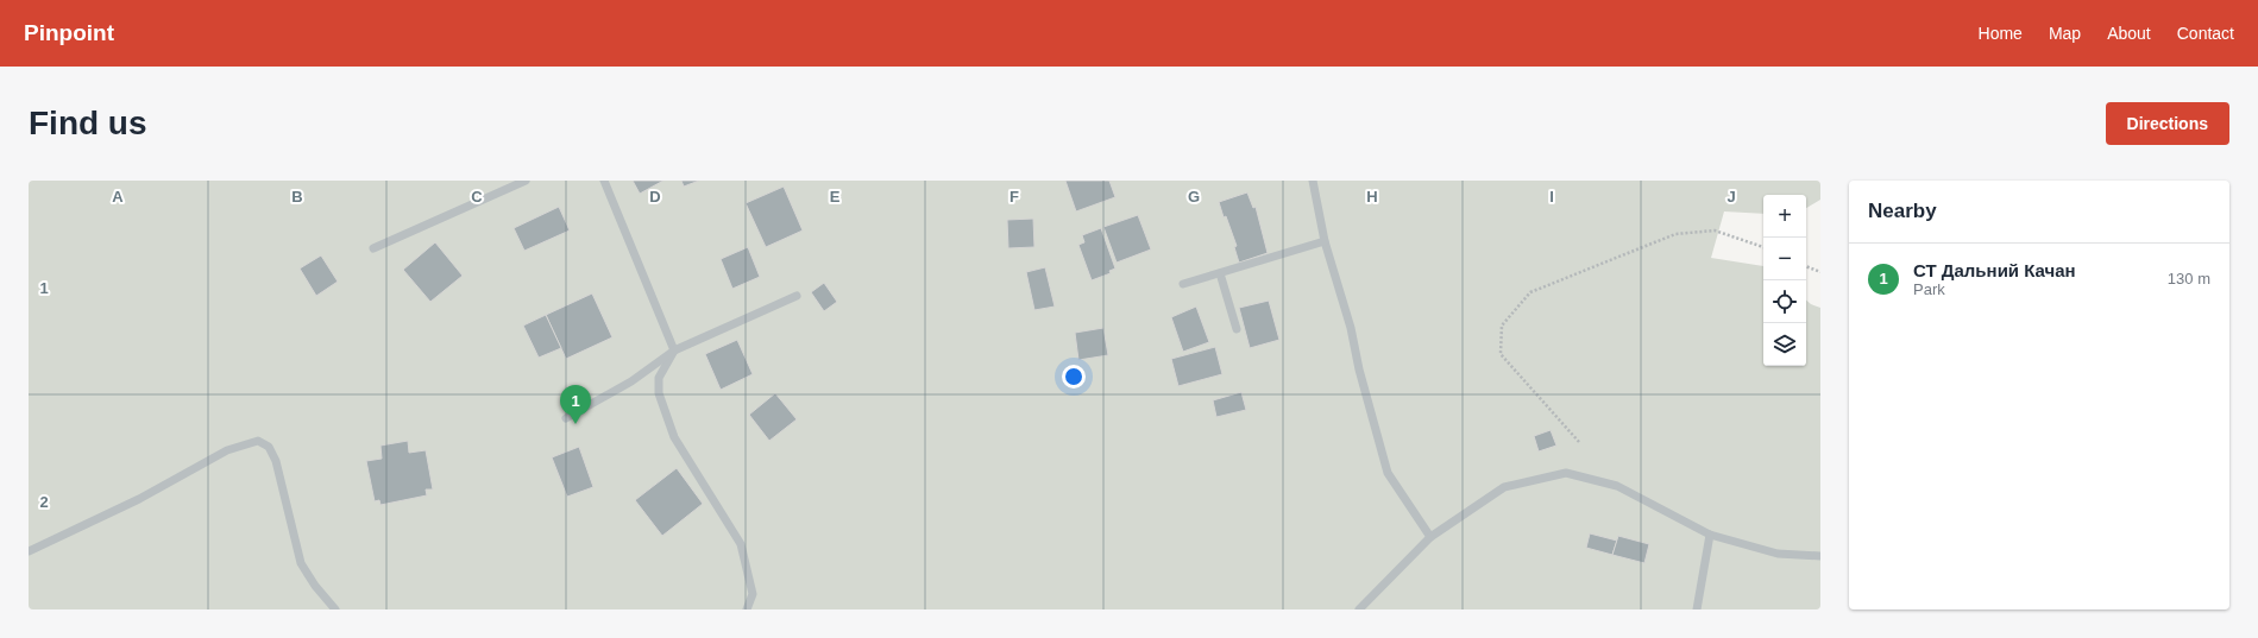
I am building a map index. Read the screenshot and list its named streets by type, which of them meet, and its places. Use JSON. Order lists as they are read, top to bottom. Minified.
{"page":{"header":"Pinpoint","nav":["Home","Map","About","Contact"],"buttons":"Directions","title":"Find us","heading":"Nearby","map_buttons":["+","−"],"list":[{"mark":"1","name":"СТ Дальний Качан","note":"Park","value":"130 m"}],"pins":"1"},"grid":{"columns":["A","B","C","D","E","F","G","H","I","J"],"rows":["1","2"]}}
